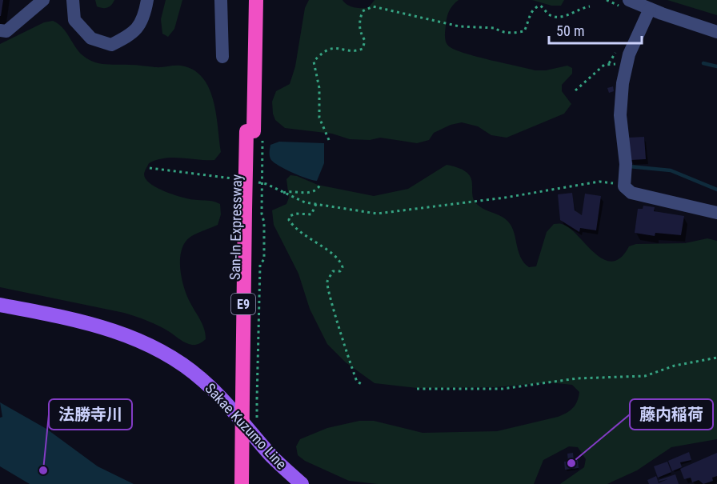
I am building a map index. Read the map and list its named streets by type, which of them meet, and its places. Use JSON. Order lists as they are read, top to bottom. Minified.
{"streets":{"highway":["San-In Expressway","E9"],"main road":["Sakae Kuzumo Line"]},"places":["藤内稲荷","法勝寺川"],"scale_bar":"50 m"}
